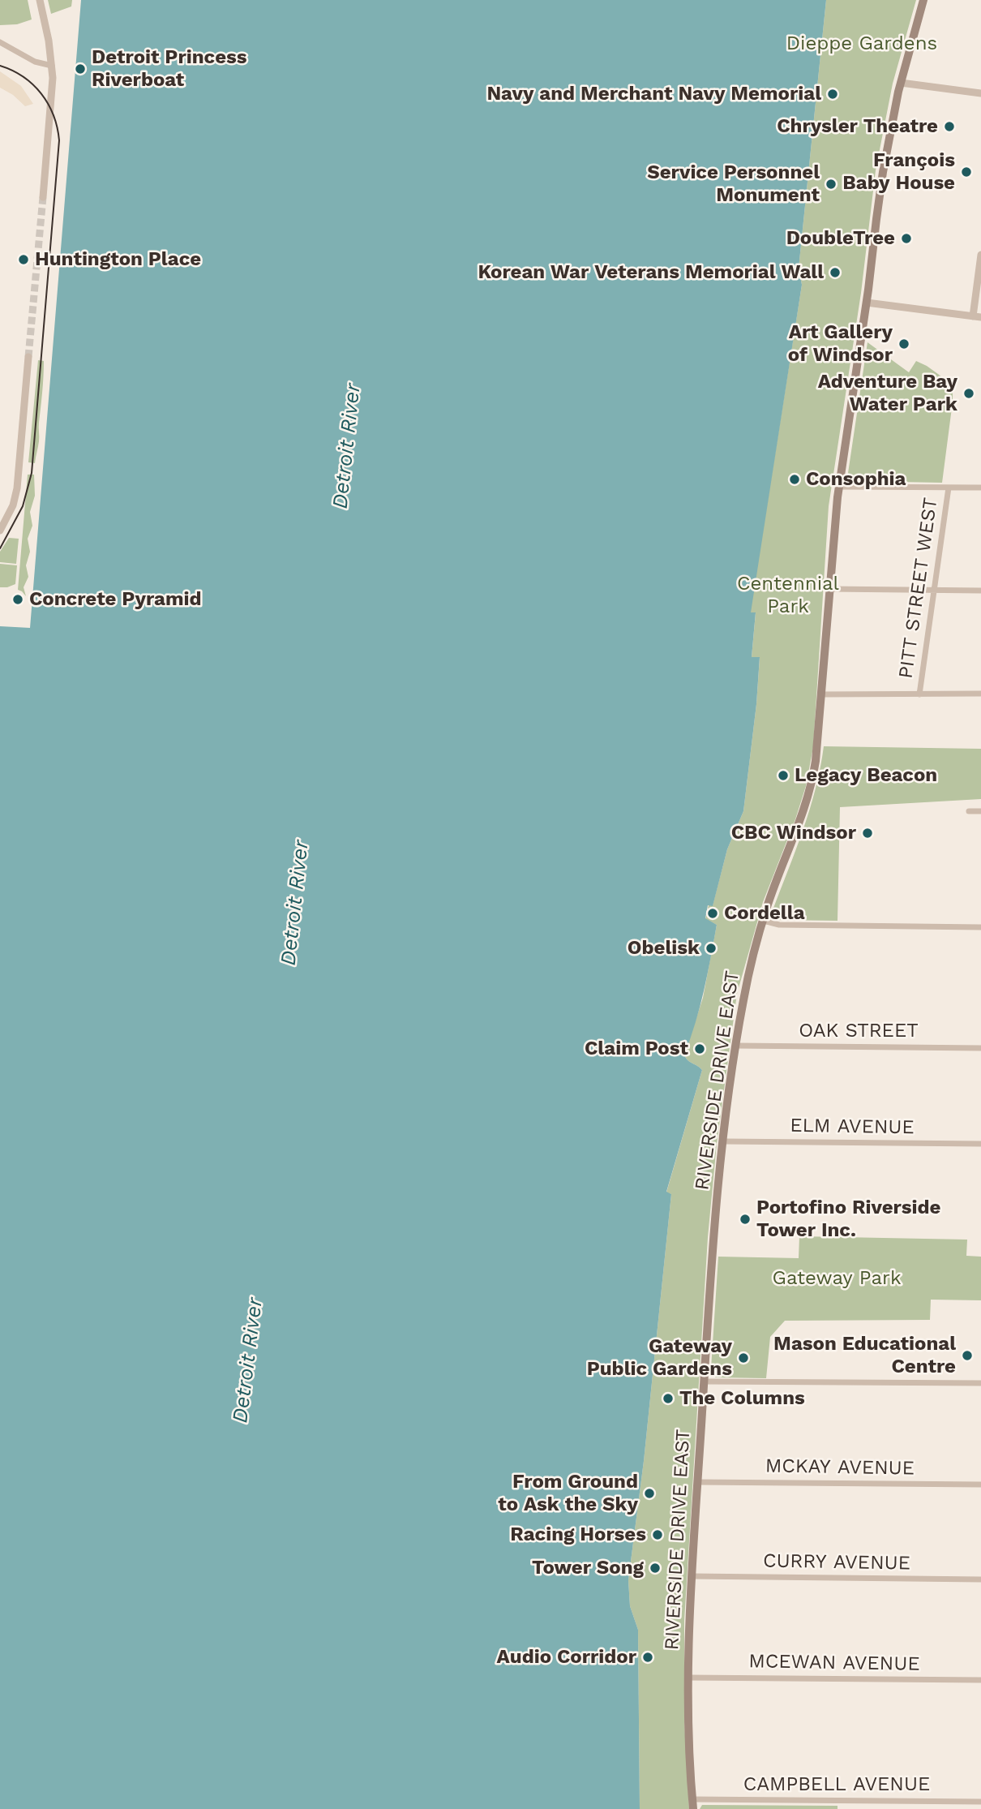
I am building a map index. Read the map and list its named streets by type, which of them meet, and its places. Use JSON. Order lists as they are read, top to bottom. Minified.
{"streets":{"main road":["RIVERSIDE DRIVE EAST"],"street":["PITT STREET WEST","OAK STREET","ELM AVENUE","MCKAY AVENUE","CURRY AVENUE","MCEWAN AVENUE","CAMPBELL AVENUE"]},"crossings":[["OAK STREET","RIVERSIDE DRIVE EAST"],["RIVERSIDE DRIVE EAST","ELM AVENUE"],["RIVERSIDE DRIVE EAST","MCKAY AVENUE"],["RIVERSIDE DRIVE EAST","CURRY AVENUE"],["RIVERSIDE DRIVE EAST","MCEWAN AVENUE"],["RIVERSIDE DRIVE EAST","CAMPBELL AVENUE"]],"water":["Detroit River"],"parks":["Dieppe Gardens","Centennial Park","Gateway Park"],"places":["Detroit Princess Riverboat","Navy and Merchant Navy Memorial","Chrysler Theatre","François Baby House","Service Personnel Monument","DoubleTree","Huntington Place","Korean War Veterans Memorial Wall","Art Gallery of Windsor","Adventure Bay Water Park","Consophia","Concrete Pyramid","Legacy Beacon","CBC Windsor","Cordella","Obelisk","Claim Post","Portofino Riverside Tower Inc.","Mason Educational Centre","Gateway Public Gardens","The Columns","From Ground to Ask the Sky","Racing Horses","Tower Song","Audio Corridor"]}
